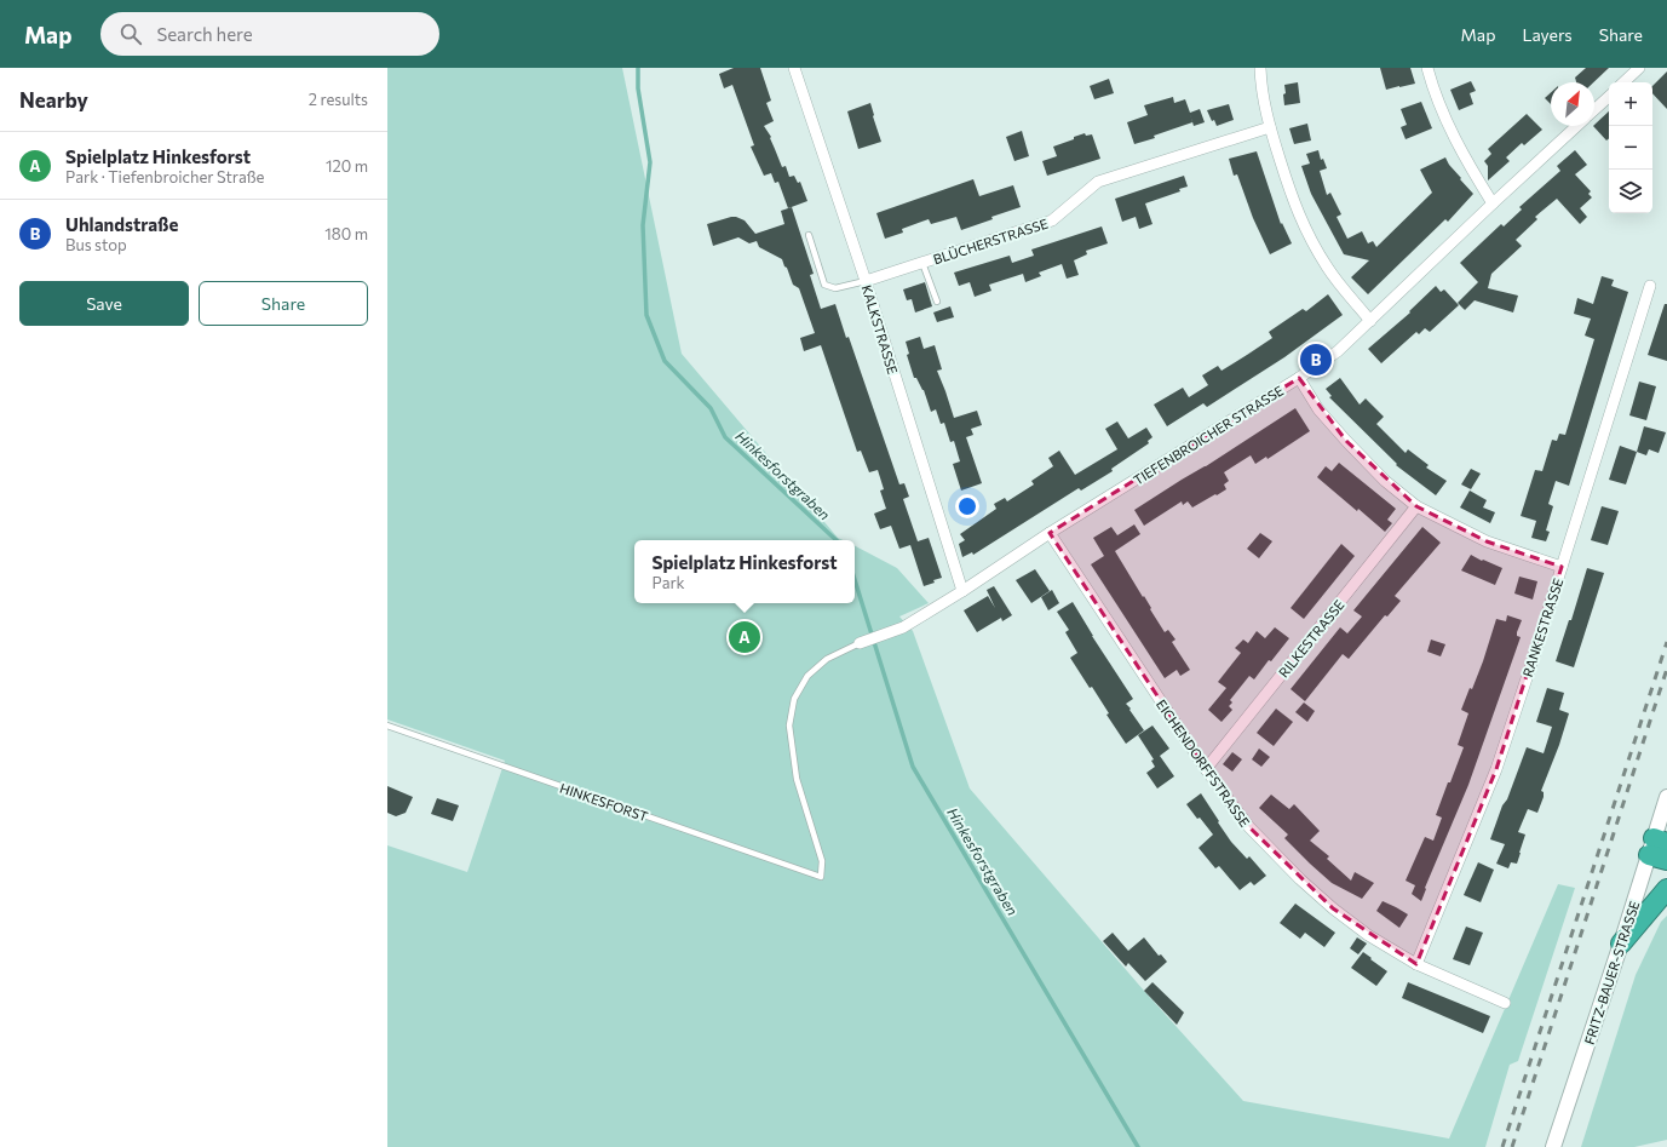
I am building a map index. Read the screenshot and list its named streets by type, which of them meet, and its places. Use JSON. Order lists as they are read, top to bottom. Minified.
{"streets":{"main road":["FRITZ-BAUER-STRASSE"],"street":["BLÜCHERSTRASSE","KALKSTRASSE","TIEFENBROICHER STRASSE","RANKESTRASSE","RILKESTRASSE","EICHENDORFFSTRASSE"],"lane":["HINKESFORST"]},"crossings":[["BLÜCHERSTRASSE","KALKSTRASSE"],["KALKSTRASSE","TIEFENBROICHER STRASSE"],["TIEFENBROICHER STRASSE","EICHENDORFFSTRASSE"],["TIEFENBROICHER STRASSE","HINKESFORST"],["RANKESTRASSE","EICHENDORFFSTRASSE"],["RILKESTRASSE","EICHENDORFFSTRASSE"]],"water":["Hinkesforstgraben"],"north":"top right","page":{"header":"Map","search":"Search here","nav":["Map","Layers","Share"],"heading":["Nearby","2 results"],"map_buttons":["+","−"],"list":[{"mark":"A","name":"Spielplatz Hinkesforst","note":"Park · Tiefenbroicher Straße","value":"120 m"},{"mark":"B","name":"Uhlandstraße","note":"Bus stop","value":"180 m"}],"buttons":["Save","Share"],"pins":["B","A"],"popup":["Spielplatz Hinkesforst","Park"]}}
